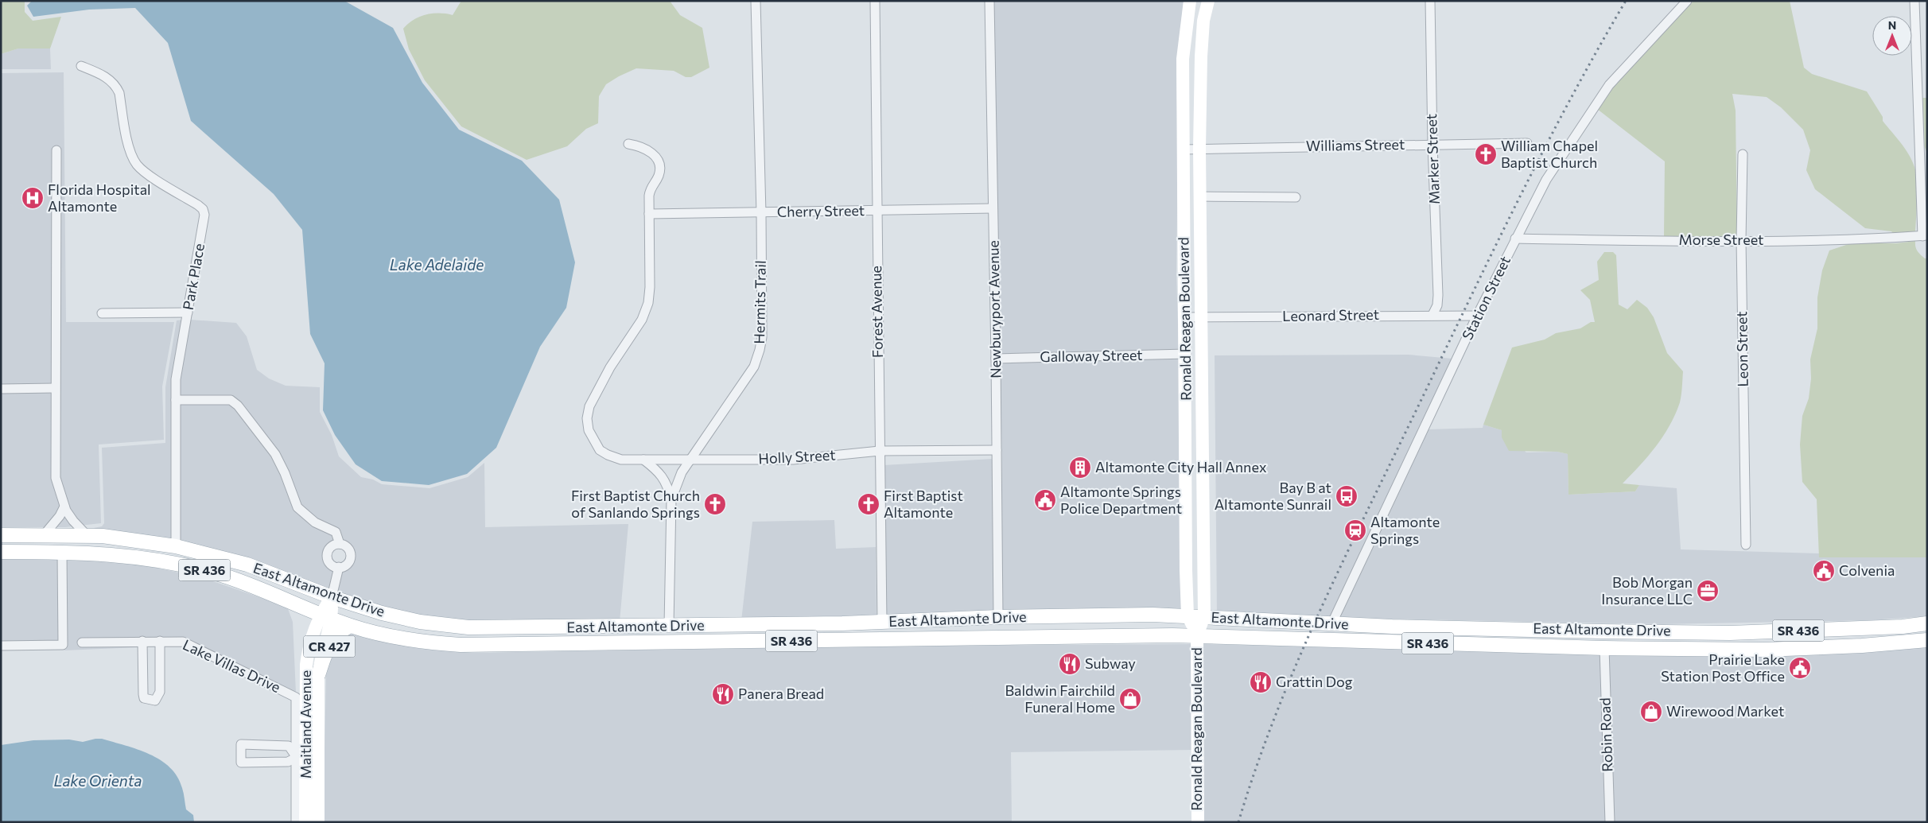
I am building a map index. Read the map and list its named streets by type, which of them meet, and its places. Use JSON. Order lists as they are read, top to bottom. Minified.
{"streets":{"main road":["Ronald Reagan Boulevard","SR 436","East Altamonte Drive","CR 427","Maitland Avenue"],"street":["Williams Street","Marker Street","Cherry Street","Morse Street","Park Place","Station Street","Hermits Trail","Newburyport Avenue","Forest Avenue","Leonard Street","Leon Street","Galloway Street","Holly Street","Lake Villas Drive","Robin Road"]},"crossings":[["Williams Street","Marker Street"],["Williams Street","Ronald Reagan Boulevard"],["Marker Street","Leonard Street"],["Cherry Street","Hermits Trail"],["Cherry Street","Newburyport Avenue"],["Cherry Street","Forest Avenue"],["Cherry Street","Holly Street"],["Morse Street","Station Street"],["Morse Street","Leon Street"],["Park Place","East Altamonte Drive"],["Station Street","Leonard Street"],["Station Street","East Altamonte Drive"],["Hermits Trail","Holly Street"],["Hermits Trail","East Altamonte Drive"],["Newburyport Avenue","Galloway Street"],["Newburyport Avenue","Holly Street"],["Newburyport Avenue","East Altamonte Drive"],["Forest Avenue","Holly Street"],["Forest Avenue","East Altamonte Drive"],["Leonard Street","Ronald Reagan Boulevard"],["Ronald Reagan Boulevard","Galloway Street"],["Ronald Reagan Boulevard","East Altamonte Drive"],["SR 436","East Altamonte Drive"],["SR 436","CR 427"],["SR 436","Maitland Avenue"],["East Altamonte Drive","CR 427"],["East Altamonte Drive","Maitland Avenue"],["East Altamonte Drive","Robin Road"],["CR 427","Maitland Avenue"],["Lake Villas Drive","Maitland Avenue"]],"water":["Lake Adelaide","Lake Orienta"],"places":{"church":["William Chapel Baptist Church","First Baptist Church of Sanlando Springs","First Baptist Altamonte"],"hospital":["Florida Hospital Altamonte"],"building":["Altamonte City Hall Annex"],"bus stop":["Bay B at Altamonte Sunrail"],"public building":["Altamonte Springs Police Department","Colvenia","Prairie Lake Station Post Office"],"station":["Altamonte Springs"],"office":["Bob Morgan Insurance LLC"],"restaurant":["Subway","Grattin Dog","Panera Bread"],"shop":["Baldwin Fairchild Funeral Home","Wirewood Market"]},"north":"top"}
